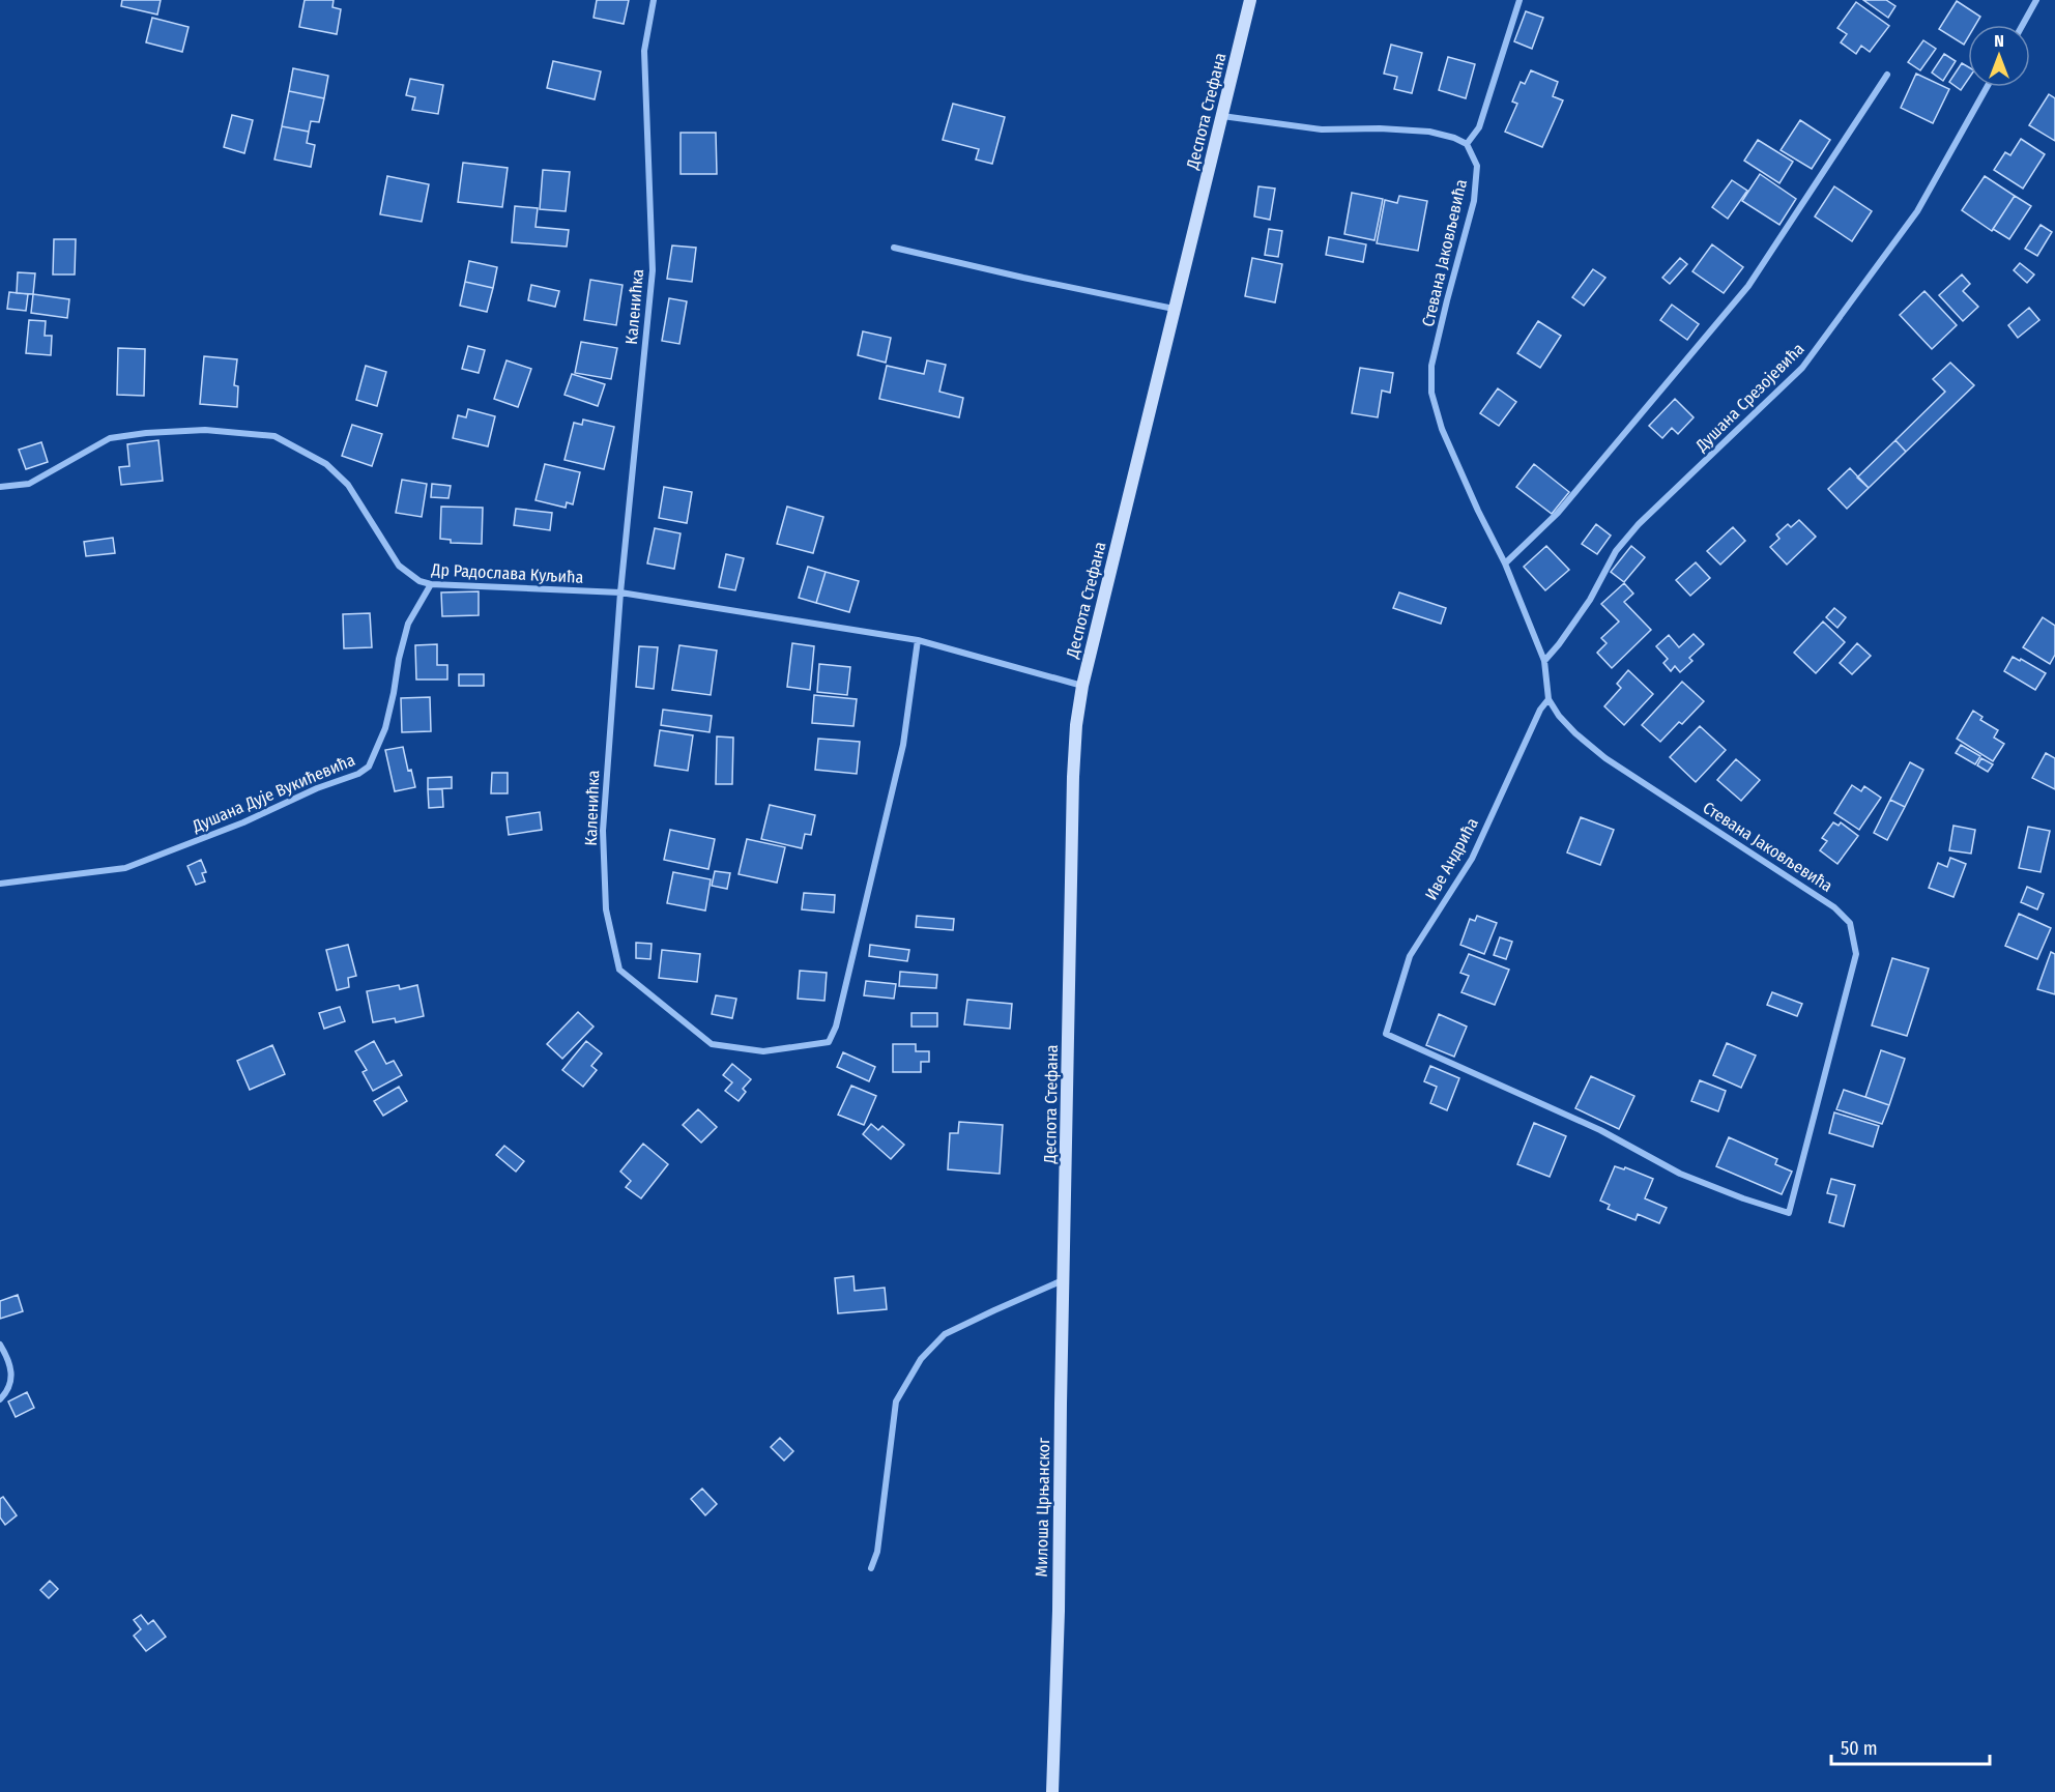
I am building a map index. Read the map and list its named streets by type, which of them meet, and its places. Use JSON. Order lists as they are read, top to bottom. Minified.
{"streets":{"main road":["Деспота Стефана","Милоша Црњанског"],"street":["Стевана Јаковљевића","Каленићка","Душана Срезојевића","Др Радослава Куљића","Душана Дује Вукићевића","Иве Андрића"]},"crossings":[["Деспота Стефана","Др Радослава Куљића"],["Деспота Стефана","Милоша Црњанског"],["Стевана Јаковљевића","Душана Срезојевића"],["Стевана Јаковљевића","Иве Андрића"],["Каленићка","Др Радослава Куљића"],["Др Радослава Куљића","Душана Дује Вукићевића"]],"scale_bar":"50 m","north":"top"}
